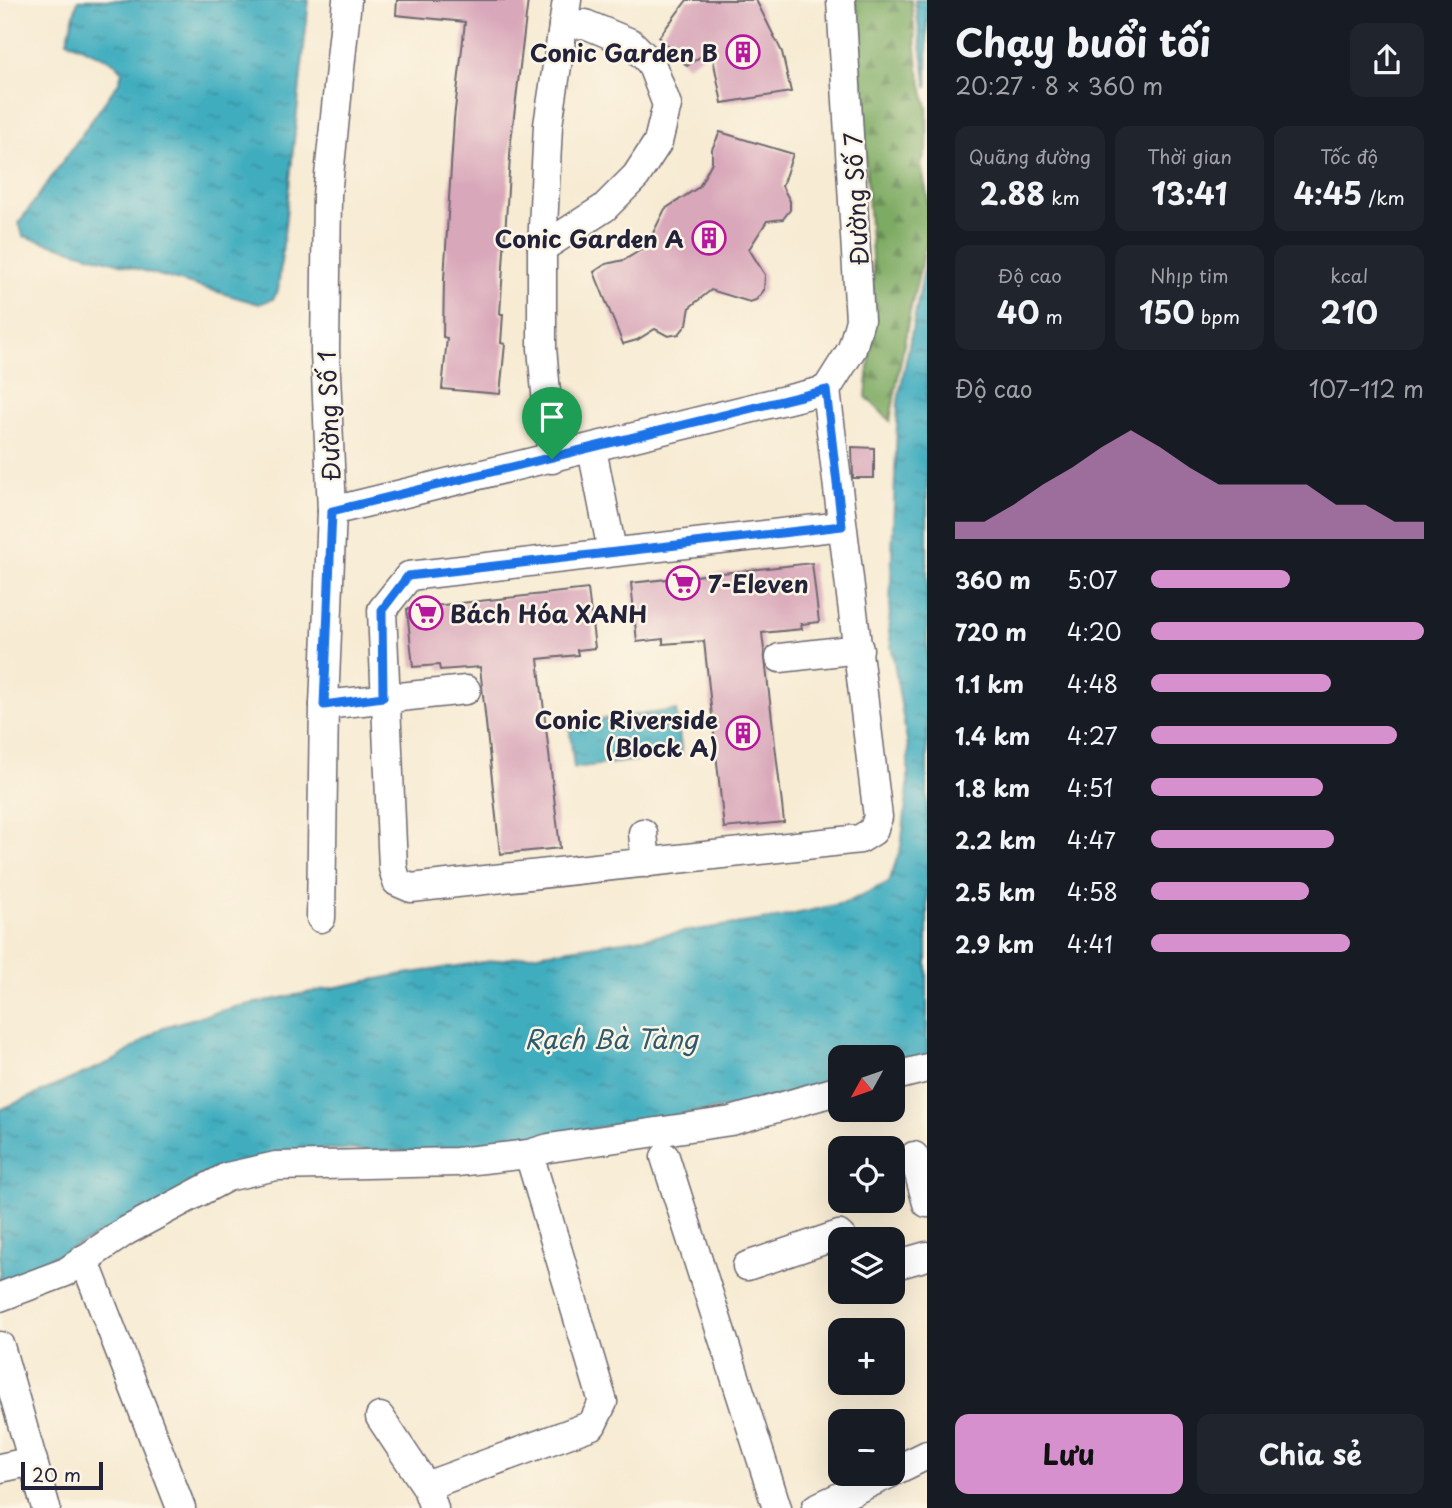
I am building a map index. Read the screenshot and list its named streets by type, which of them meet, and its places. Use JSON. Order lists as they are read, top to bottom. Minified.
{"streets":{"street":["Đường Số 7","Đường Số 1"]},"water":["Rạch Bà Tàng"],"places":{"building":["Conic Garden B","Conic Garden A","Conic Riverside (Block A)"],"supermarket":["7-Eleven","Bách Hóa XANH"]},"scale_bar":"20 m","north":"bottom left","page":{"heading":["Chạy buổi tối","20:27 · 8 × 360 m"],"stats":[["Quãng đường","2.88 km"],["Thời gian","13:41"],["Tốc độ","4:45 /km"],["Độ cao","40 m"],["Nhịp tim","150 bpm"],["kcal","210"]],"chart":["Độ cao","107–112 m"],"list":[{"name":"360 m","note":"5:07"},{"name":"720 m","note":"4:20"},{"name":"1.1 km","note":"4:48"},{"name":"1.4 km","note":"4:27"},{"name":"1.8 km","note":"4:51"},{"name":"2.2 km","note":"4:47"},{"name":"2.5 km","note":"4:58"},{"name":"2.9 km","note":"4:41"}],"map_buttons":["+","−"],"buttons":["Lưu","Chia sẻ"],"scale":"20 m"}}
